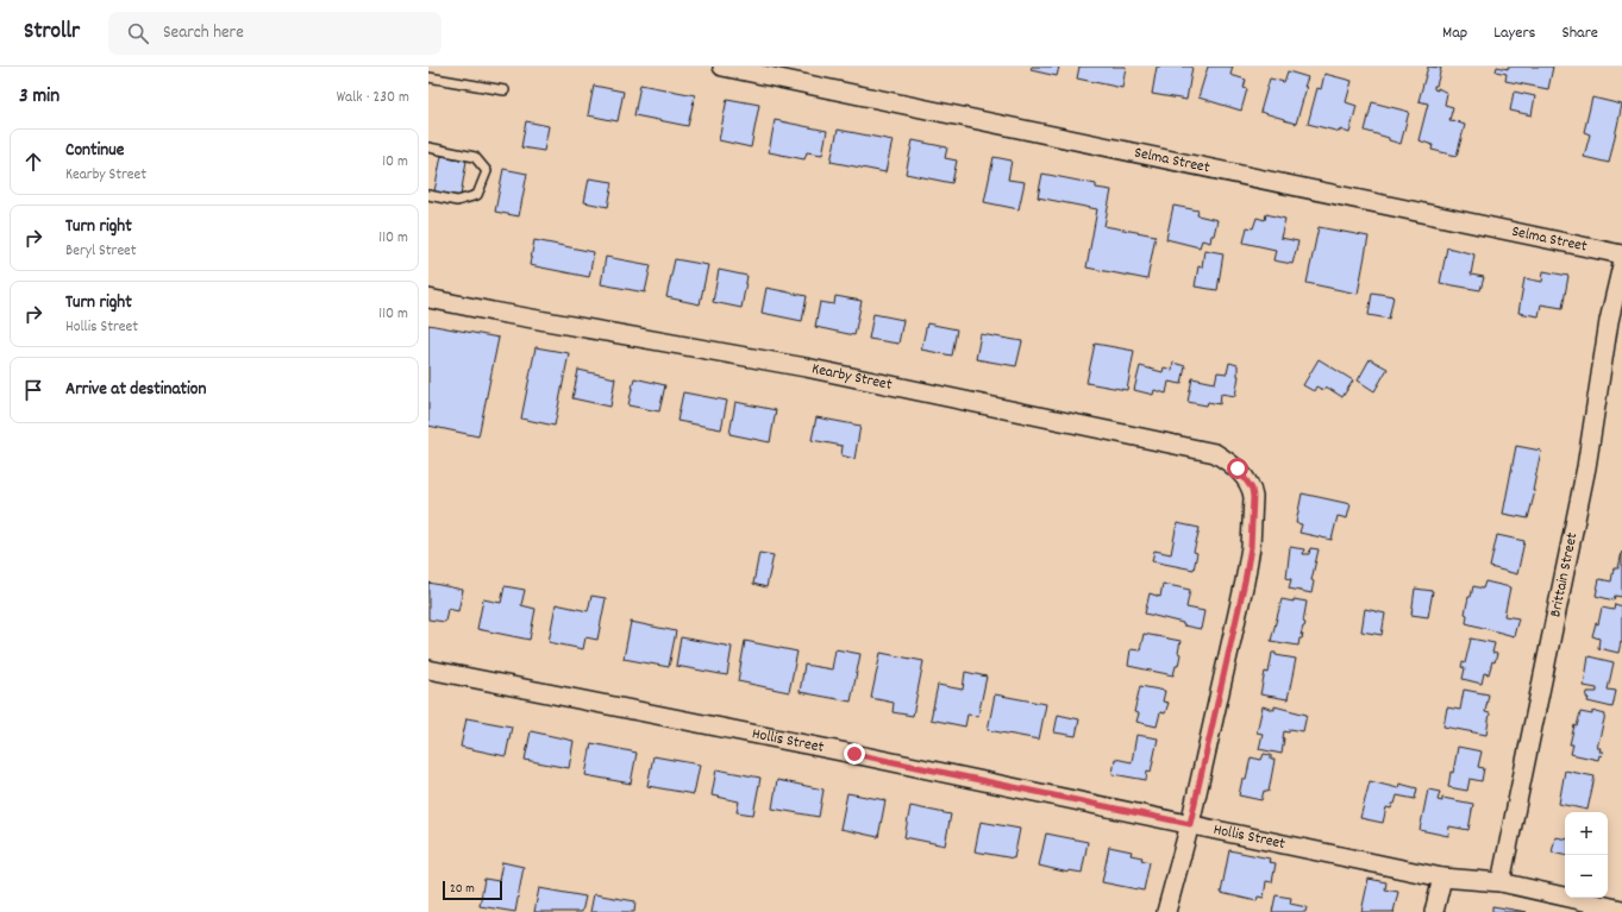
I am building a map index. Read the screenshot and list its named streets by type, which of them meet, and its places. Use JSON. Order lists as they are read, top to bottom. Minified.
{"streets":{"street":["Selma Street","Kearby Street","Brittain Street","Hollis Street"]},"crossings":[["Kearby Street","Hollis Street"],["Brittain Street","Hollis Street"]],"scale_bar":"20 m","page":{"header":"Strollr","search":"Search here","nav":["Map","Layers","Share"],"heading":["3 min","Walk · 230 m"],"list":[["Continue","Kearby Street","10 m"],["Turn right","Beryl Street","110 m"],["Turn right","Hollis Street","110 m"],"Arrive at destination"],"map_buttons":["+","−"],"scale":"20 m"}}
